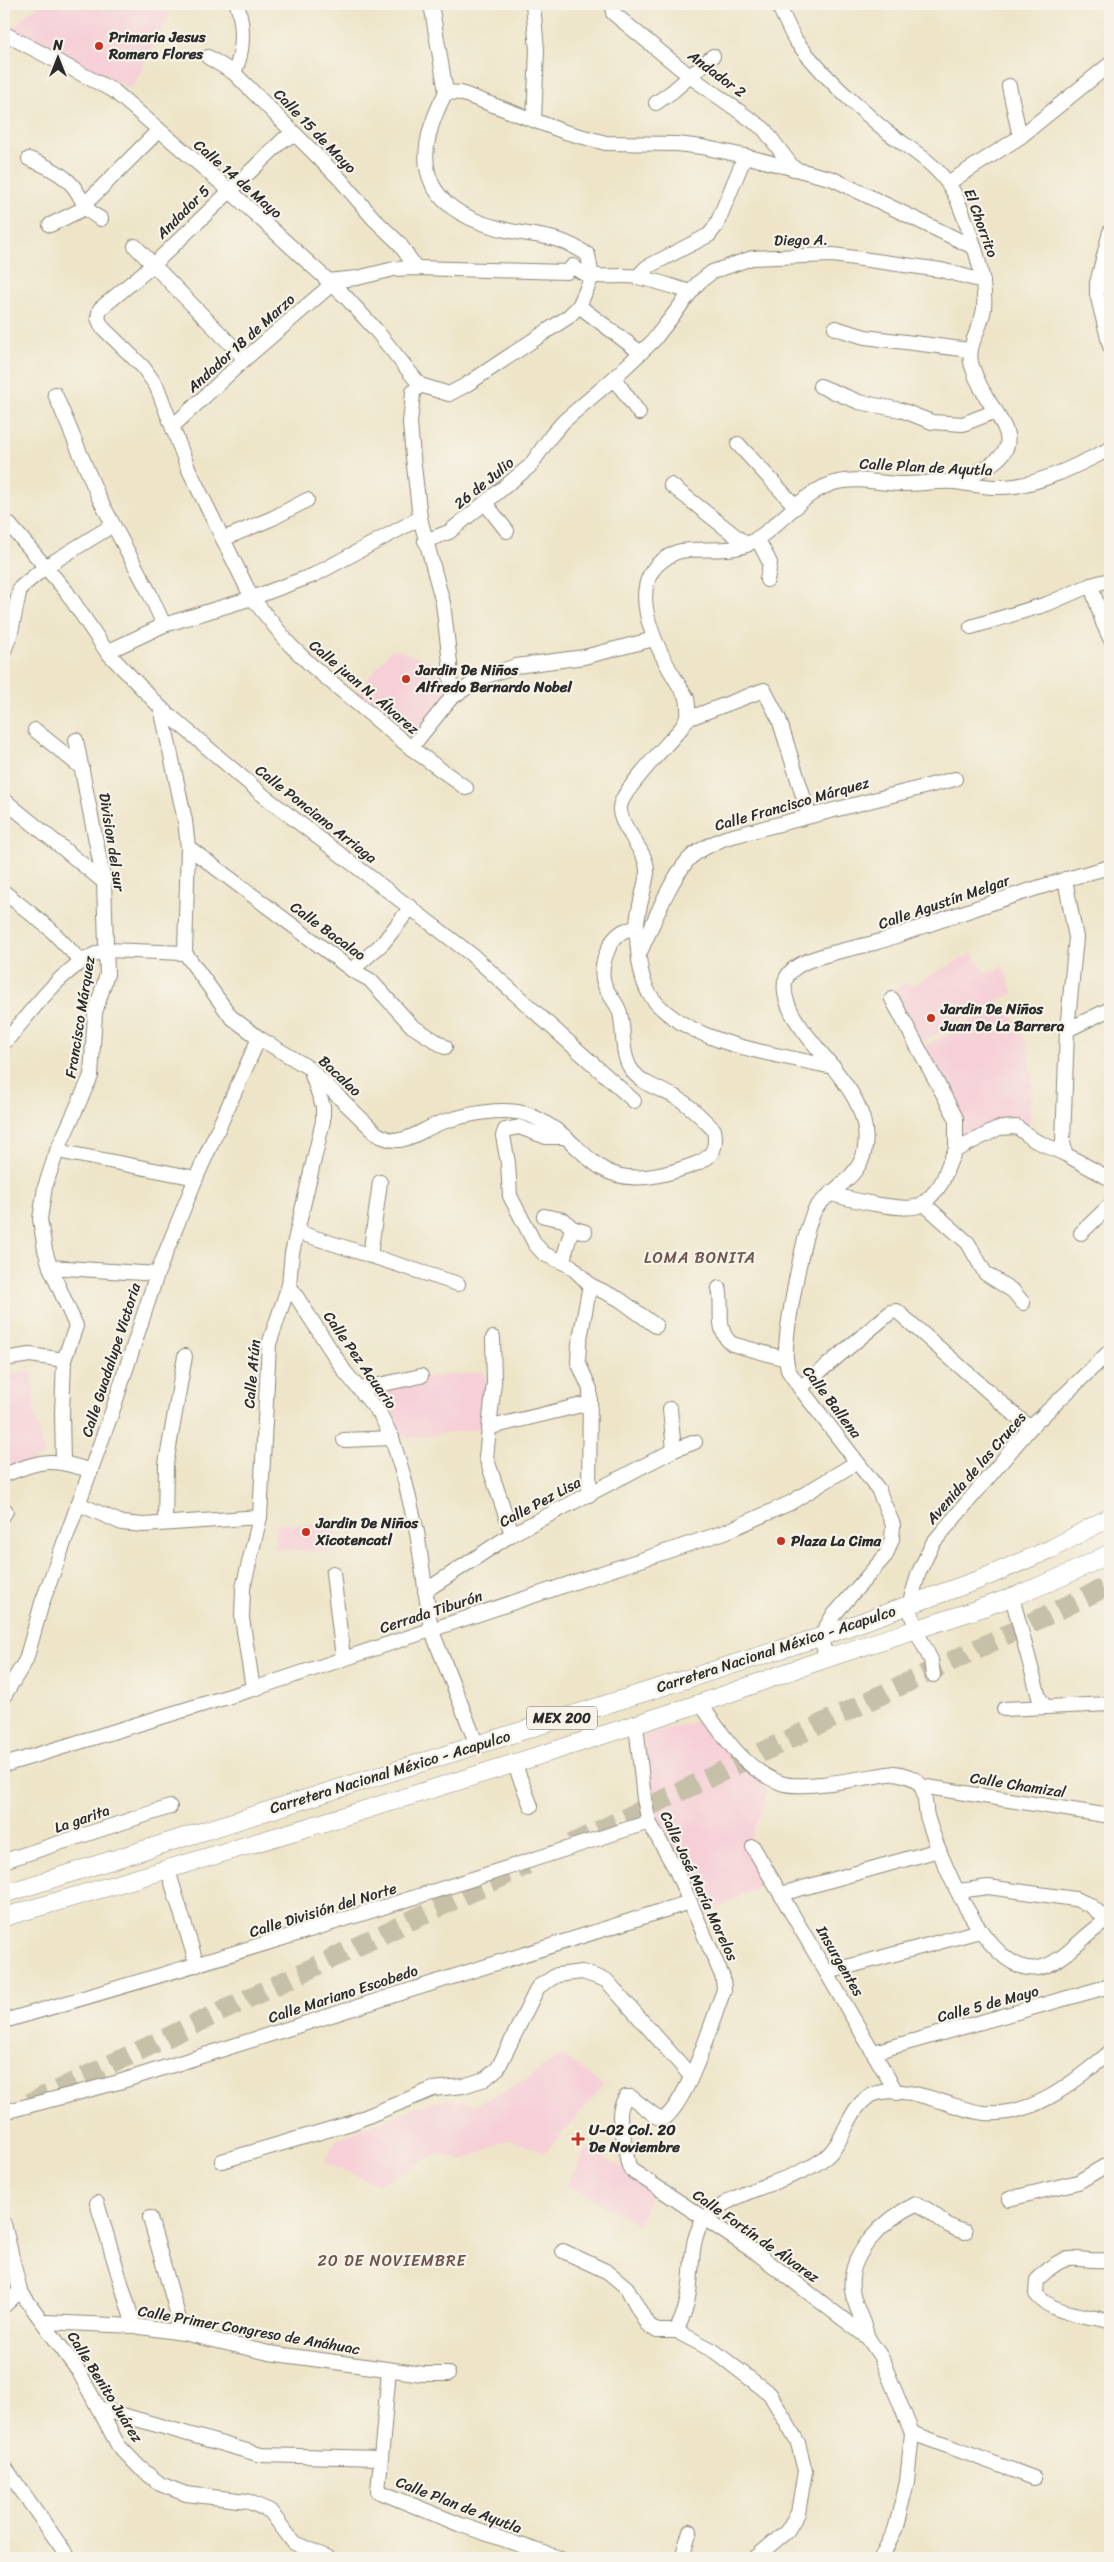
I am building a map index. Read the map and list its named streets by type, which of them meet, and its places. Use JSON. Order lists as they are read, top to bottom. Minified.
{"streets":{"main road":["Carretera Nacional México - Acapulco","MEX 200"],"street":["Andador 2","Calle 15 de Mayo","Calle 14 de Mayo","Andador 5","El Chorrito","Diego A.","Andador 18 de Marzo","Calle Plan de Ayutla","26 de Julio","Calle juan N. Álvarez","Calle Francisco Márquez","Calle Ponciano Arriaga","Division del sur","Calle Agustín Melgar","Calle Bacalao","Francisco Márquez","Bacalao","Calle Guadalupe Victoria","Calle Pez Acuario","Calle Atún","Calle Ballena","Avenida de las Cruces","Calle Pez Lisa","Cerrada Tiburón","Calle Chamizal","La garita","Calle José María Morelos","Calle División del Norte","Insurgentes","Calle Mariano Escobedo","Calle 5 de Mayo","Calle Fortín de Álvarez","Calle Primer Congreso de Anáhuac","Calle Benito Juárez"]},"crossings":[["Calle 15 de Mayo","Andador 5"],["Calle 14 de Mayo","Andador 5"],["Calle 14 de Mayo","Andador 18 de Marzo"],["Andador 5","Andador 18 de Marzo"],["El Chorrito","Diego A."],["El Chorrito","Calle Plan de Ayutla"],["Diego A.","26 de Julio"],["Calle Plan de Ayutla","Calle Primer Congreso de Anáhuac"],["Division del sur","Francisco Márquez"],["Calle Agustín Melgar","Calle Ballena"],["Bacalao","Calle Guadalupe Victoria"],["Bacalao","Calle Atún"],["Calle Pez Acuario","Calle Atún"],["Calle Pez Acuario","Calle Pez Lisa"],["Calle Pez Acuario","Cerrada Tiburón"],["Calle Pez Acuario","Carretera Nacional México - Acapulco"],["Calle Atún","Cerrada Tiburón"],["Calle Ballena","Cerrada Tiburón"],["Calle Ballena","Carretera Nacional México - Acapulco"],["Avenida de las Cruces","Carretera Nacional México - Acapulco"],["Carretera Nacional México - Acapulco","Calle José María Morelos"],["Calle José María Morelos","Calle División del Norte"],["Calle José María Morelos","Calle Mariano Escobedo"],["Calle José María Morelos","Calle Fortín de Álvarez"],["Insurgentes","Calle 5 de Mayo"],["Calle Primer Congreso de Anáhuac","Calle Benito Juárez"]],"districts":["LOMA BONITA","20 DE NOVIEMBRE"],"places":{"other":["Primaria Jesus Romero Flores","Jardin De Niños Alfredo Bernardo Nobel","Jardin De Niños Juan De La Barrera","Jardin De Niños Xicotencatl","Plaza La Cima"],"health":["U-02 Col. 20 De Noviembre"]},"north":"top"}
